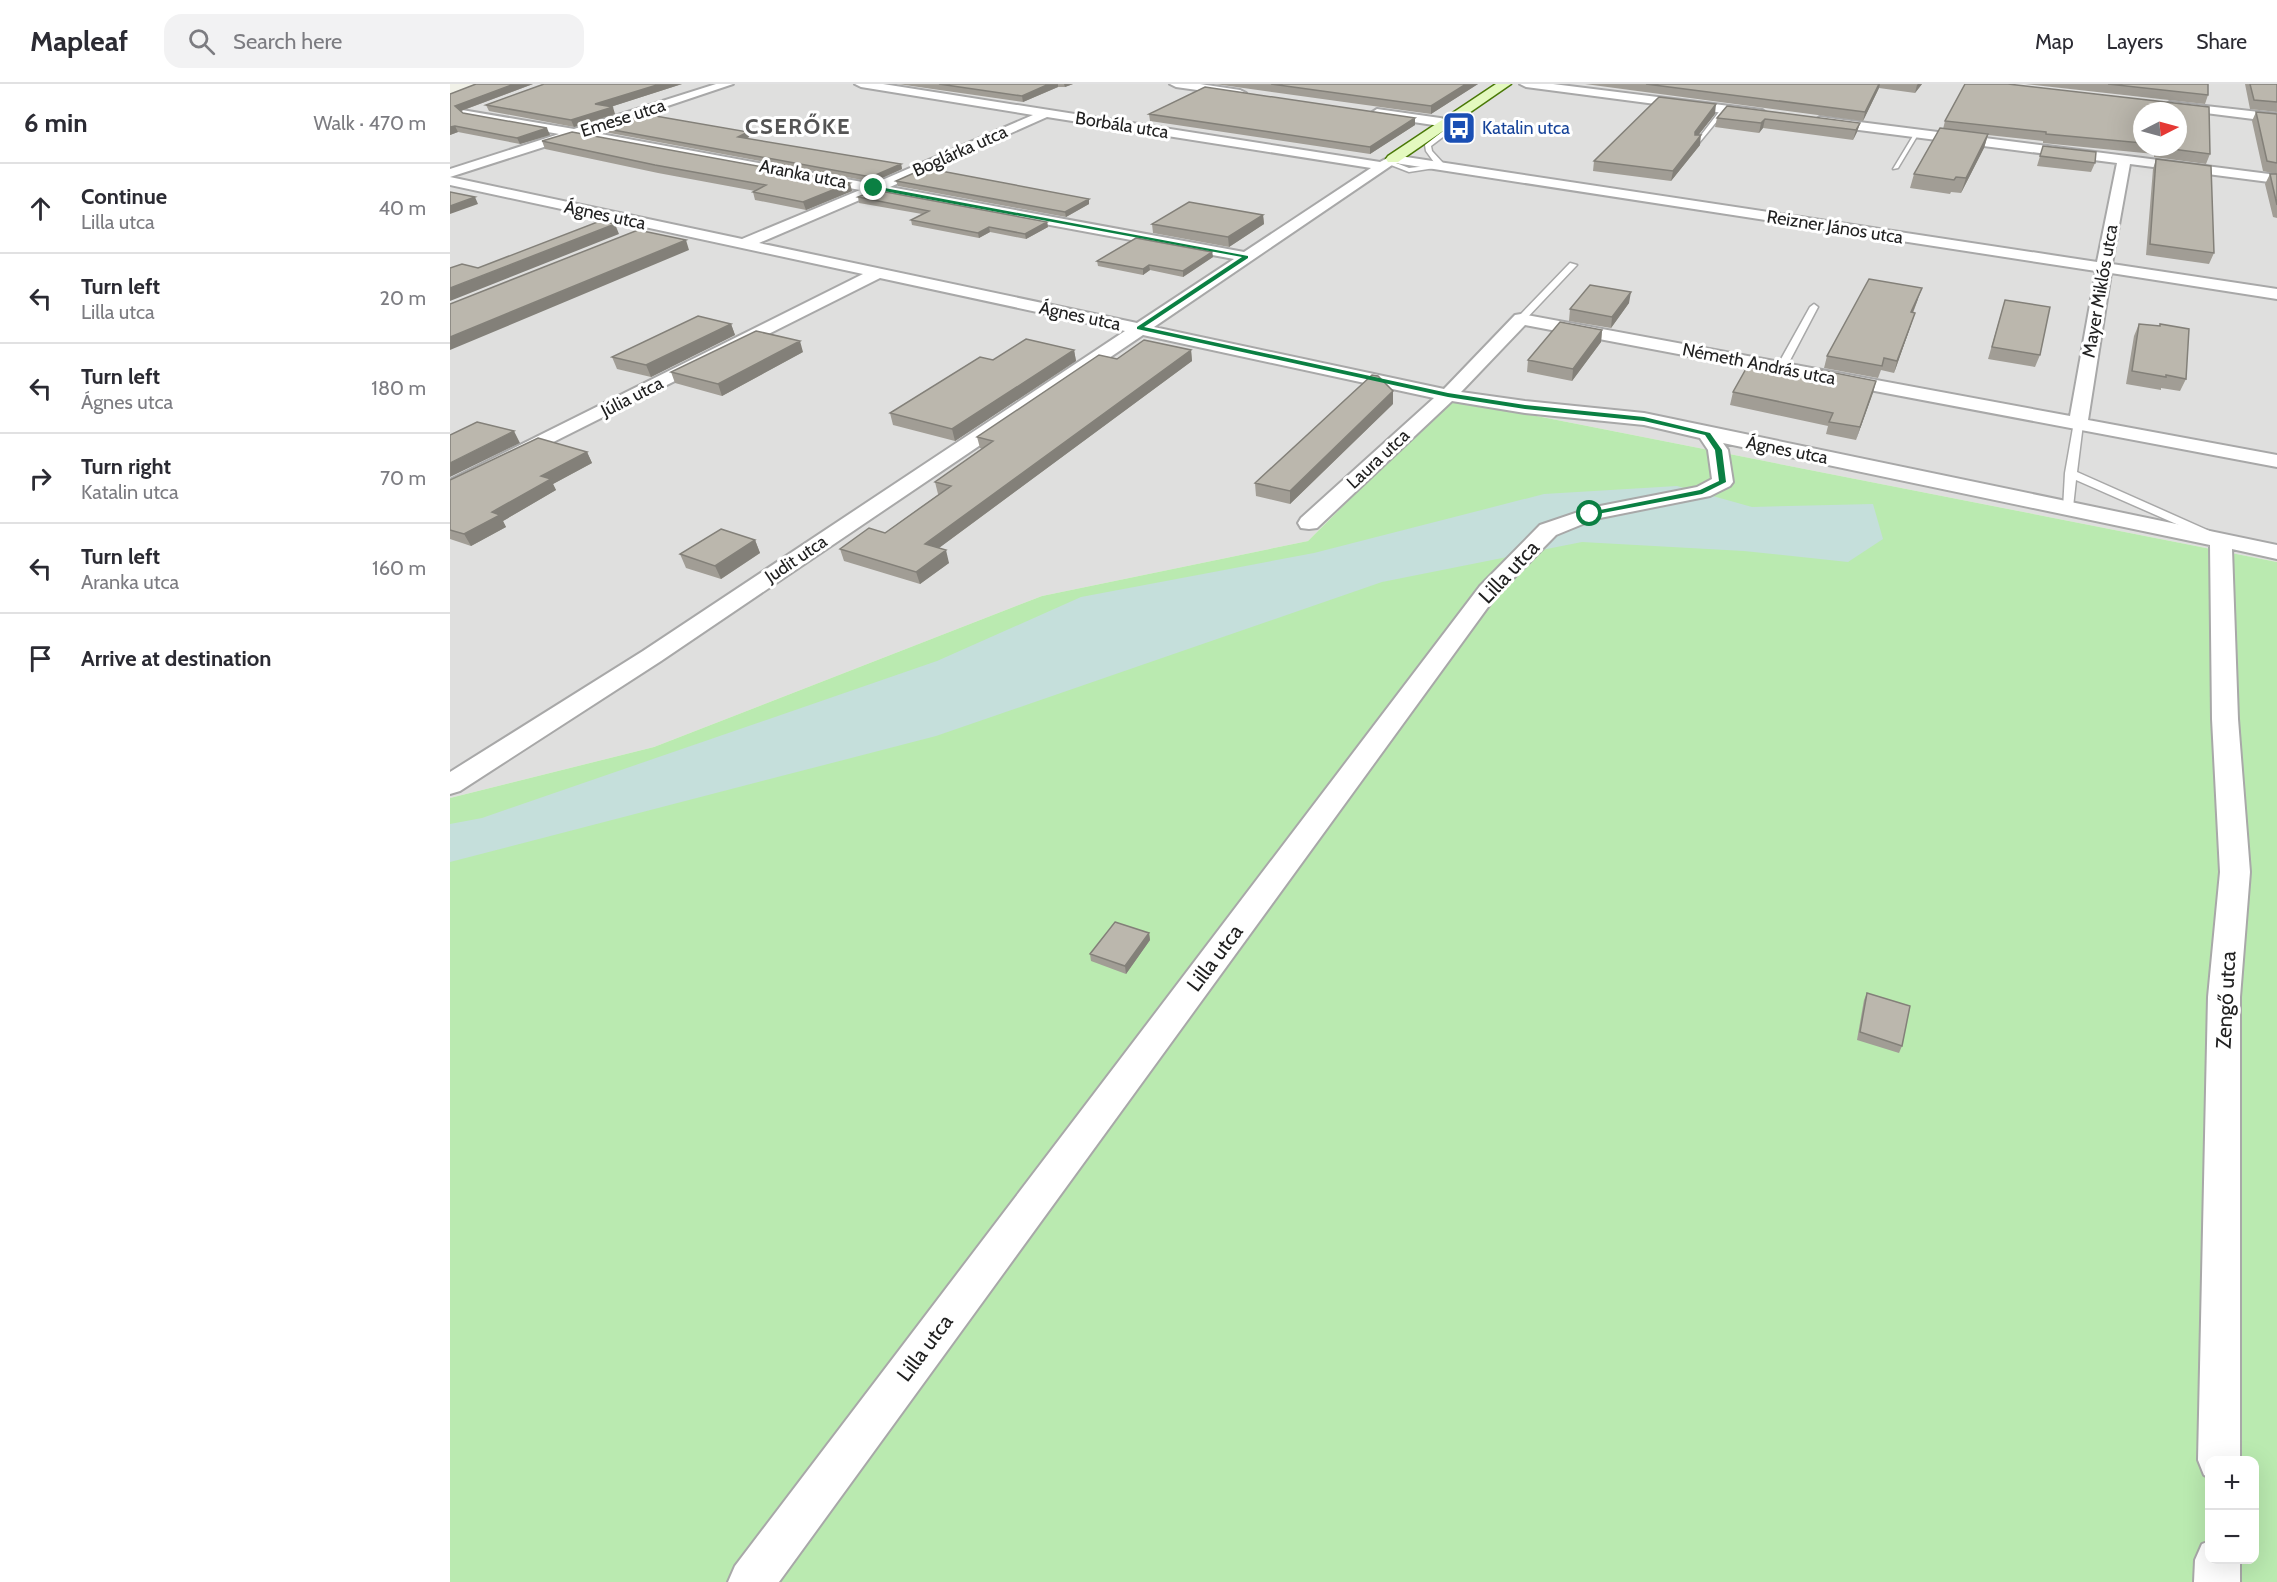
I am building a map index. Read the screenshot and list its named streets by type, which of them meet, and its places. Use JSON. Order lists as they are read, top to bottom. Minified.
{"streets":{"street":["Emese utca","Borbála utca","Boglárka utca","Aranka utca","Ágnes utca","Reizner János utca","Mayer Miklós utca","Németh András utca","Júlia utca","Laura utca","Judit utca","Lilla utca","Zengő utca"]},"crossings":[["Emese utca","Aranka utca"],["Borbála utca","Boglárka utca"],["Borbála utca","Reizner János utca"],["Boglárka utca","Aranka utca"],["Boglárka utca","Ágnes utca"],["Ágnes utca","Júlia utca"],["Ágnes utca","Laura utca"],["Ágnes utca","Judit utca"],["Ágnes utca","Lilla utca"],["Ágnes utca","Zengő utca"],["Reizner János utca","Mayer Miklós utca"],["Mayer Miklós utca","Németh András utca"]],"districts":["CSERŐKE"],"places":{"bus stop":["Katalin utca"]},"north":"right","page":{"header":"Mapleaf","search":"Search here","nav":["Map","Layers","Share"],"heading":["6 min","Walk · 470 m"],"list":[["Continue","Lilla utca","40 m"],["Turn left","Lilla utca","20 m"],["Turn left","Ágnes utca","180 m"],["Turn right","Katalin utca","70 m"],["Turn left","Aranka utca","160 m"],"Arrive at destination"],"map_buttons":["+","−"]}}
